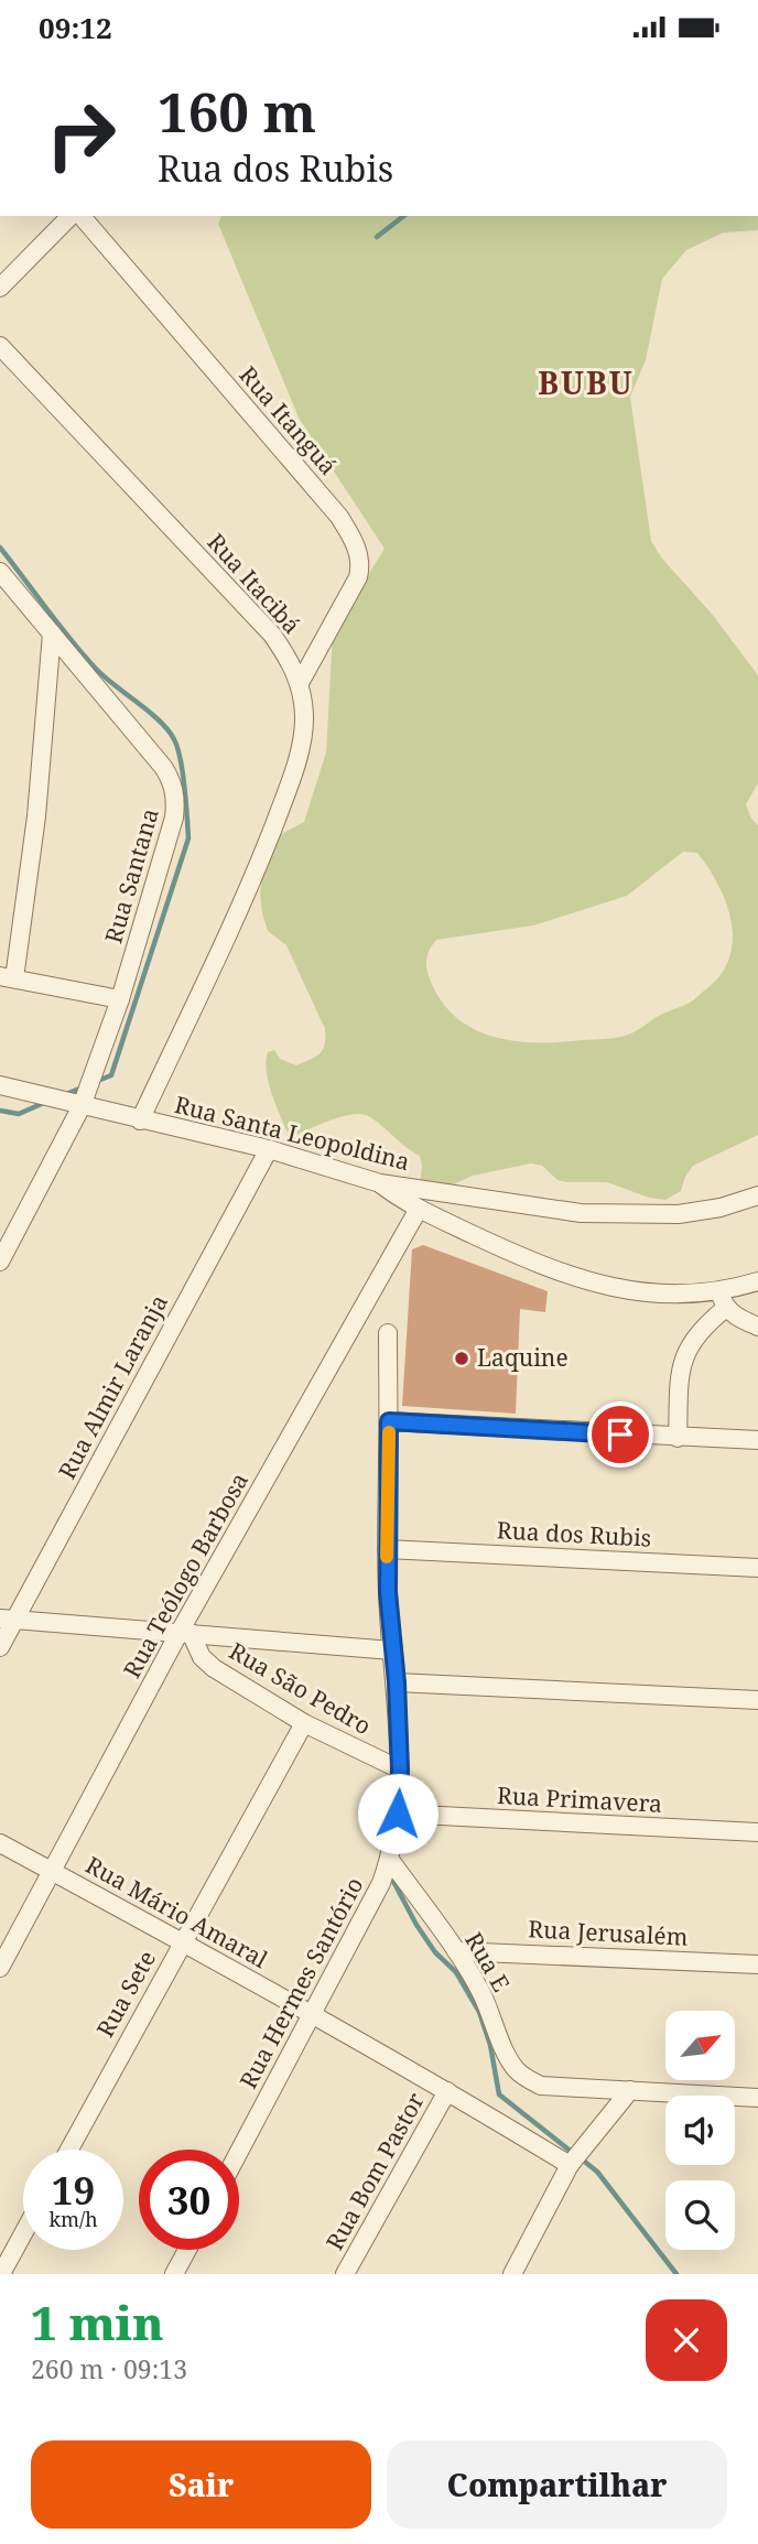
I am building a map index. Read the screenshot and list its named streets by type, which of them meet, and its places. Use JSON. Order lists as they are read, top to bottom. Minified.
{"streets":{"street":["Rua Itanguá","Rua Itacibá","Rua Santana","Rua Santa Leopoldina","Rua Almir Laranja","Rua dos Rubis","Rua Teólogo Barbosa","Rua São Pedro","Rua Primavera","Rua Mário Amaral","Rua Jerusalém","Rua E","Rua Hermes Santório","Rua Sete","Rua Bom Pastor"]},"crossings":[["Rua Itanguá","Rua Itacibá"],["Rua Itacibá","Rua Santa Leopoldina"],["Rua Santana","Rua Santa Leopoldina"],["Rua Santa Leopoldina","Rua Almir Laranja"],["Rua dos Rubis","Rua Hermes Santório"],["Rua Teólogo Barbosa","Rua São Pedro"],["Rua Teólogo Barbosa","Rua Mário Amaral"],["Rua São Pedro","Rua Hermes Santório"],["Rua São Pedro","Rua Sete"],["Rua Primavera","Rua Hermes Santório"],["Rua Mário Amaral","Rua Hermes Santório"],["Rua Mário Amaral","Rua Sete"],["Rua Mário Amaral","Rua Bom Pastor"],["Rua Jerusalém","Rua E"],["Rua E","Rua Hermes Santório"]],"districts":["BUBU"],"places":["Laquine"],"north":"top right","page":{"status":"09:12","turn":["160 m","Rua dos Rubis"],"speed":"19 km/h","limit":"30","heading":["1 min","260 m · 09:13"],"buttons":["Sair","Compartilhar"]}}
